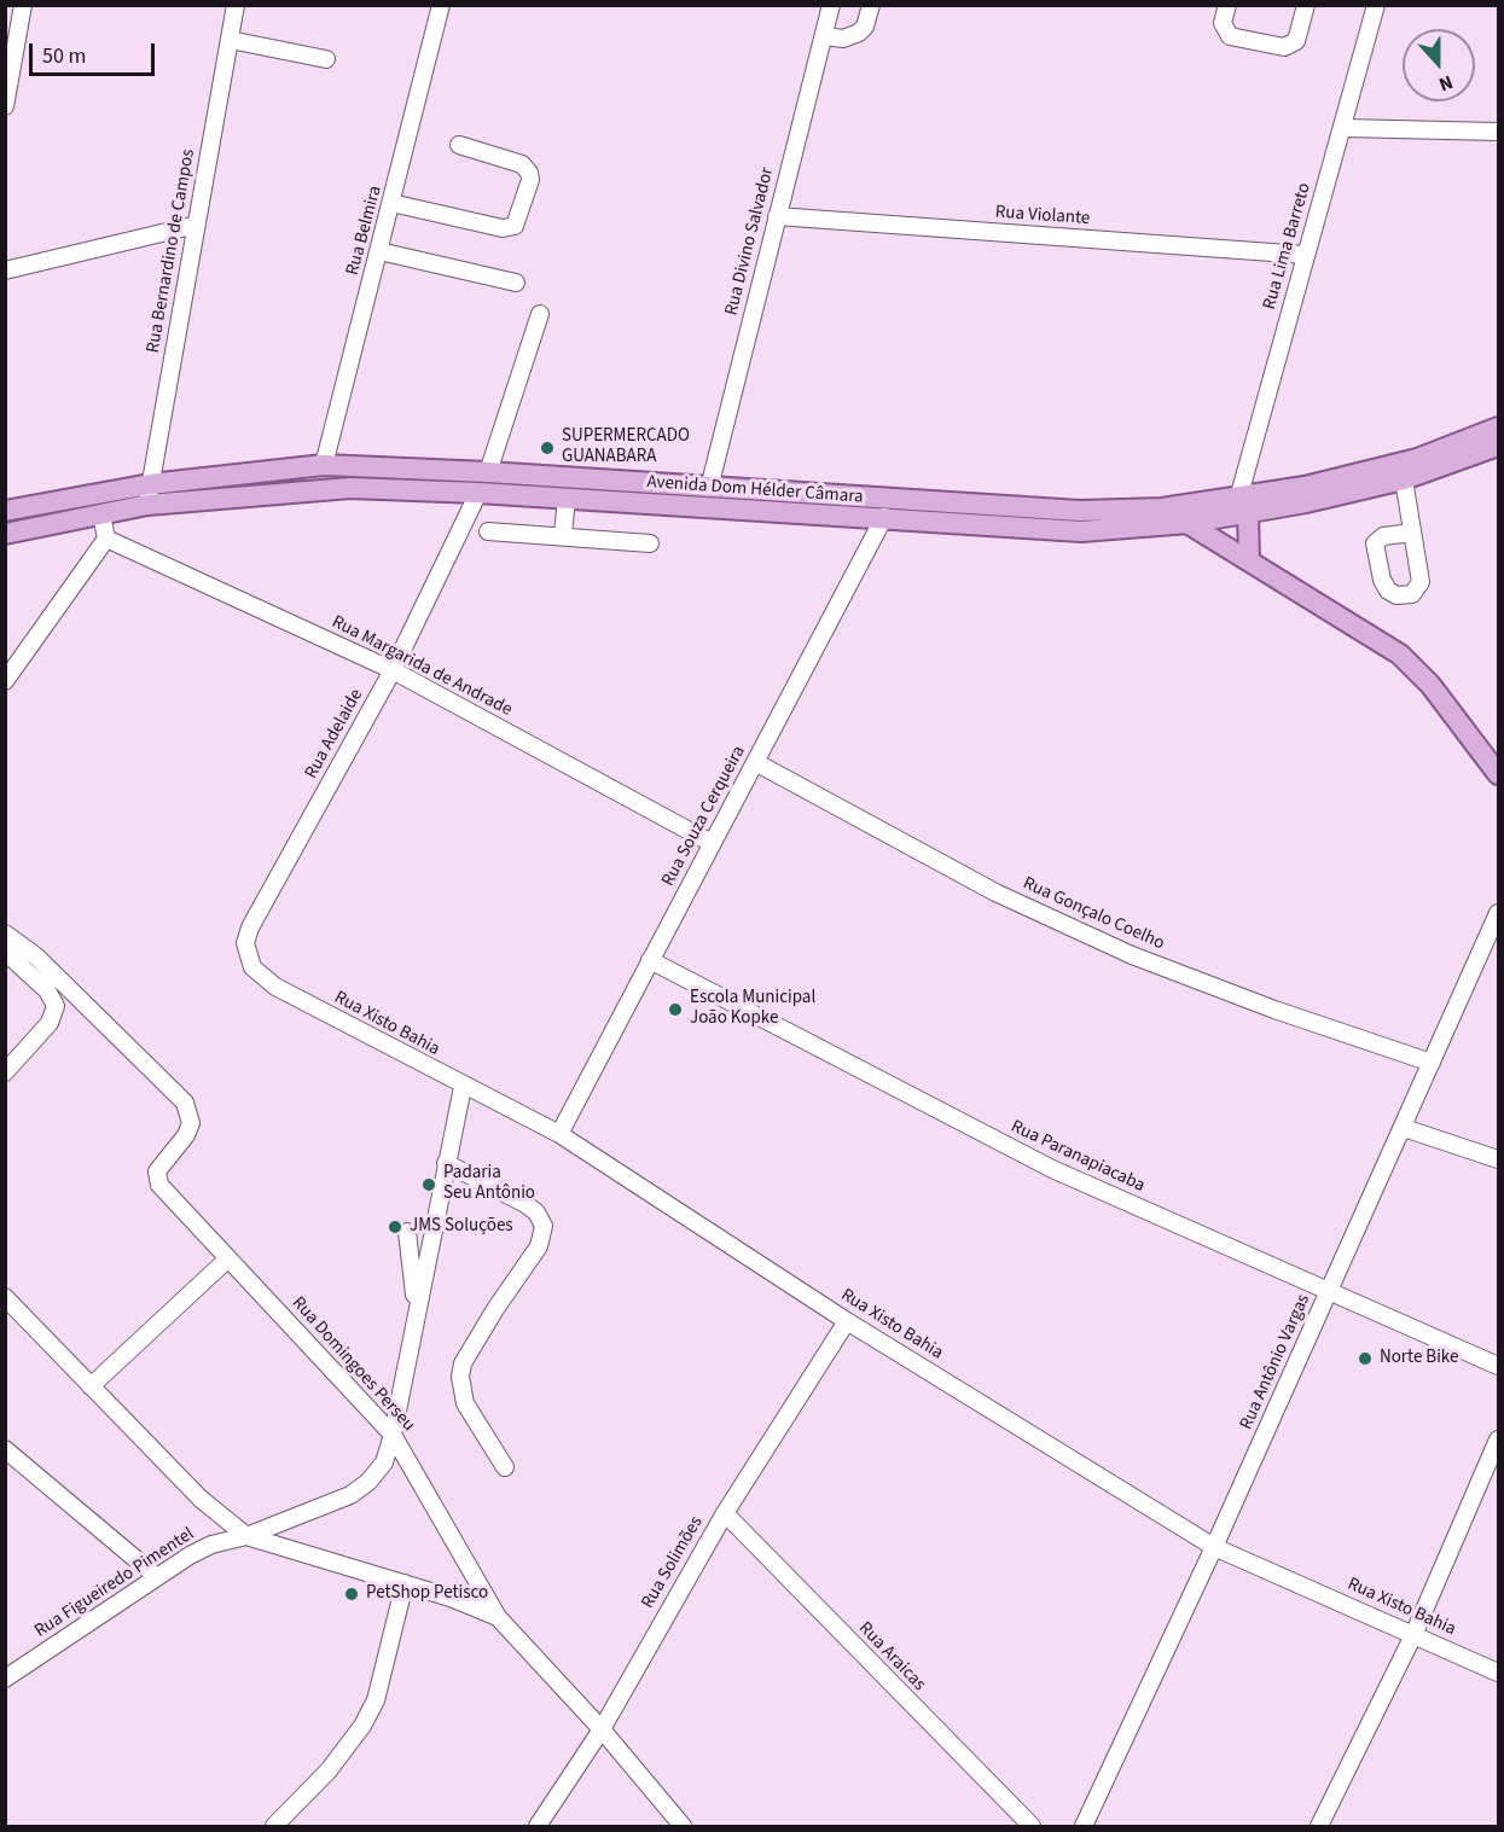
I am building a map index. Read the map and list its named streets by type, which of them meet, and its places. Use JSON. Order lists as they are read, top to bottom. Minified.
{"streets":{"main road":["Avenida Dom Hélder Câmara"],"street":["Rua Violante","Rua Belmira","Rua Divino Salvador","Rua Lima Barreto","Rua Bernardino de Campos","Rua Margarida de Andrade","Rua Adelaide","Rua Souza Cerqueira","Rua Gonçalo Coelho","Rua Xisto Bahia","Rua Paranapiacaba","Rua Antônio Vargas","Rua Domingoes Perseu","Rua Solimões","Rua Figueiredo Pimentel","Rua Araicas"]},"crossings":[["Rua Violante","Rua Divino Salvador"],["Rua Violante","Rua Lima Barreto"],["Rua Belmira","Avenida Dom Hélder Câmara"],["Rua Divino Salvador","Avenida Dom Hélder Câmara"],["Rua Lima Barreto","Avenida Dom Hélder Câmara"],["Rua Bernardino de Campos","Avenida Dom Hélder Câmara"],["Avenida Dom Hélder Câmara","Rua Adelaide"],["Avenida Dom Hélder Câmara","Rua Souza Cerqueira"],["Rua Margarida de Andrade","Rua Adelaide"],["Rua Margarida de Andrade","Rua Souza Cerqueira"],["Rua Adelaide","Rua Xisto Bahia"],["Rua Souza Cerqueira","Rua Gonçalo Coelho"],["Rua Souza Cerqueira","Rua Xisto Bahia"],["Rua Souza Cerqueira","Rua Paranapiacaba"],["Rua Gonçalo Coelho","Rua Antônio Vargas"],["Rua Xisto Bahia","Rua Antônio Vargas"],["Rua Xisto Bahia","Rua Solimões"],["Rua Xisto Bahia","Rua Figueiredo Pimentel"],["Rua Paranapiacaba","Rua Antônio Vargas"],["Rua Domingoes Perseu","Rua Figueiredo Pimentel"],["Rua Solimões","Rua Araicas"]],"places":["SUPERMERCADO GUANABARA","Escola Municipal João Kopke","Padaria Seu Antônio","JMS Soluções","Norte Bike","PetShop Petisco"],"scale_bar":"50 m","north":"bottom"}
